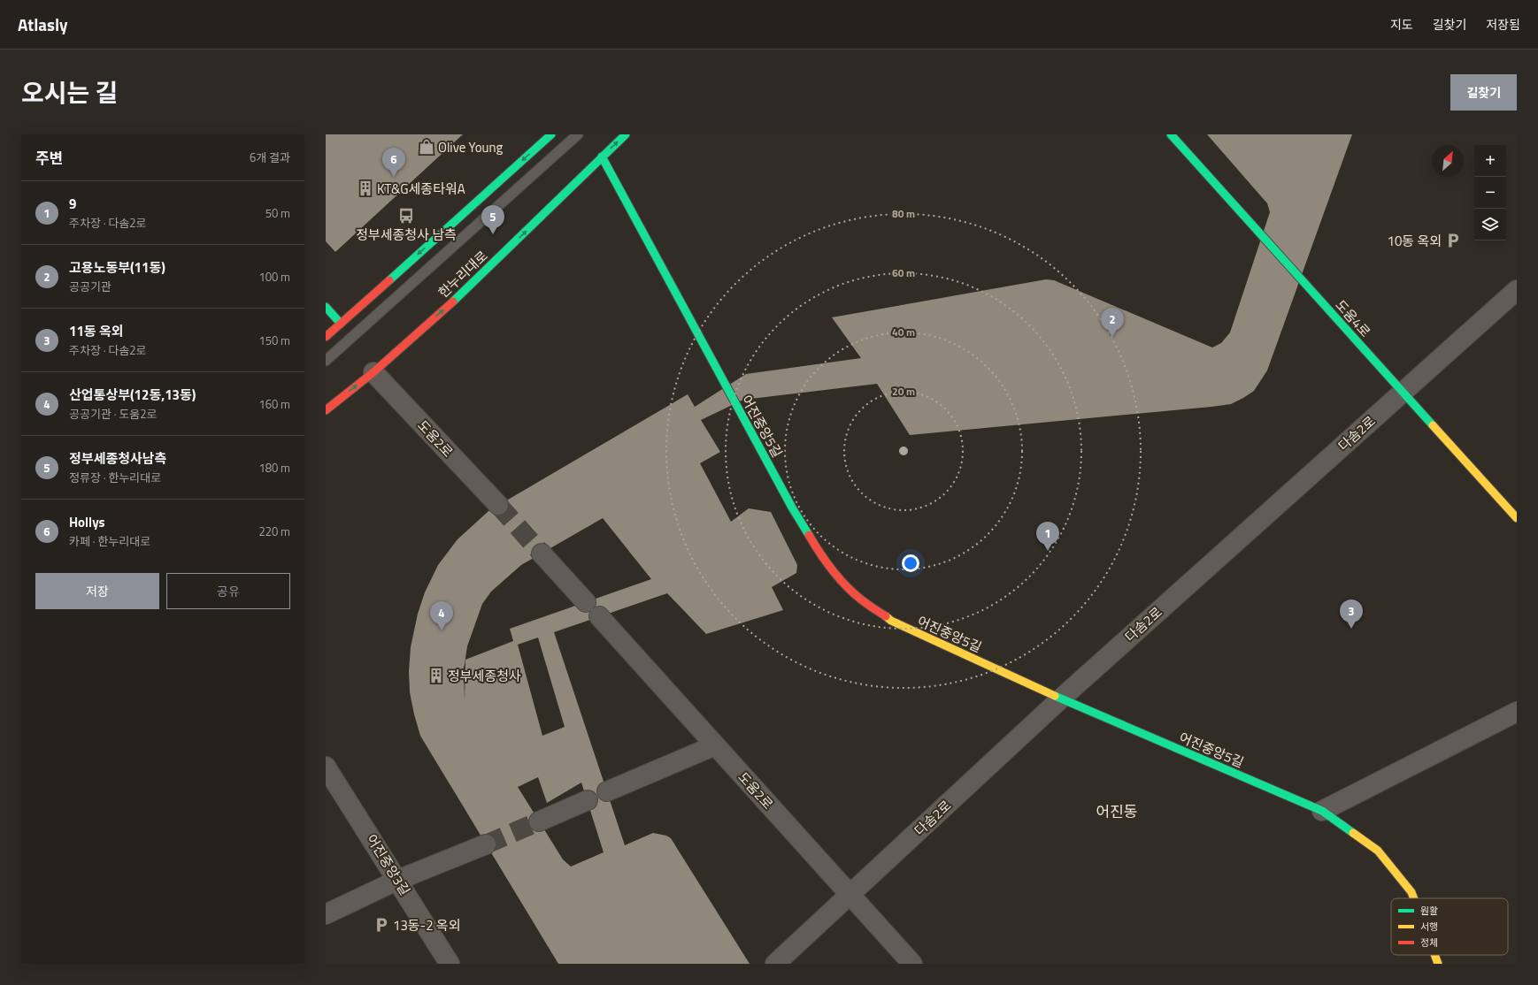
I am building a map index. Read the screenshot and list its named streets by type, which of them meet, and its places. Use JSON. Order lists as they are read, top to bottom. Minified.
{"streets":{"street":["한누리대로","도움4로","어진중앙5길","다솜2로","도움2로","어진중앙3길"]},"crossings":[["한누리대로","어진중앙5길"],["한누리대로","도움2로"],["도움4로","다솜2로"],["어진중앙5길","다솜2로"],["다솜2로","도움2로"]],"districts":["어진동"],"places":{"shop":["Olive Young"],"building":["KT&G세종타워A","정부세종청사"],"bus stop":["정부세종청사 남측"],"parking":["10동 옥외","13동-2 옥외"]},"legend":["원활","서행","정체"],"north":"top right","page":{"header":"Atlasly","nav":["지도","길찾기","저장됨"],"title":"오시는 길","buttons":["길찾기",["저장","공유"]],"heading":["주변","6개 결과"],"map_buttons":["+","−"],"pins":["6","5","2","1","3","4"],"list":[{"mark":"1","name":"9","note":"주차장 · 다솜2로","value":"50 m"},{"mark":"2","name":"고용노동부(11동)","note":"공공기관","value":"100 m"},{"mark":"3","name":"11동 옥외","note":"주차장 · 다솜2로","value":"150 m"},{"mark":"4","name":"산업통상부(12동,13동)","note":"공공기관 · 도움2로","value":"160 m"},{"mark":"5","name":"정부세종청사남측","note":"정류장 · 한누리대로","value":"180 m"},{"mark":"6","name":"Hollys","note":"카페 · 한누리대로","value":"220 m"}]},"rings":["80 m","60 m","40 m","20 m"]}
